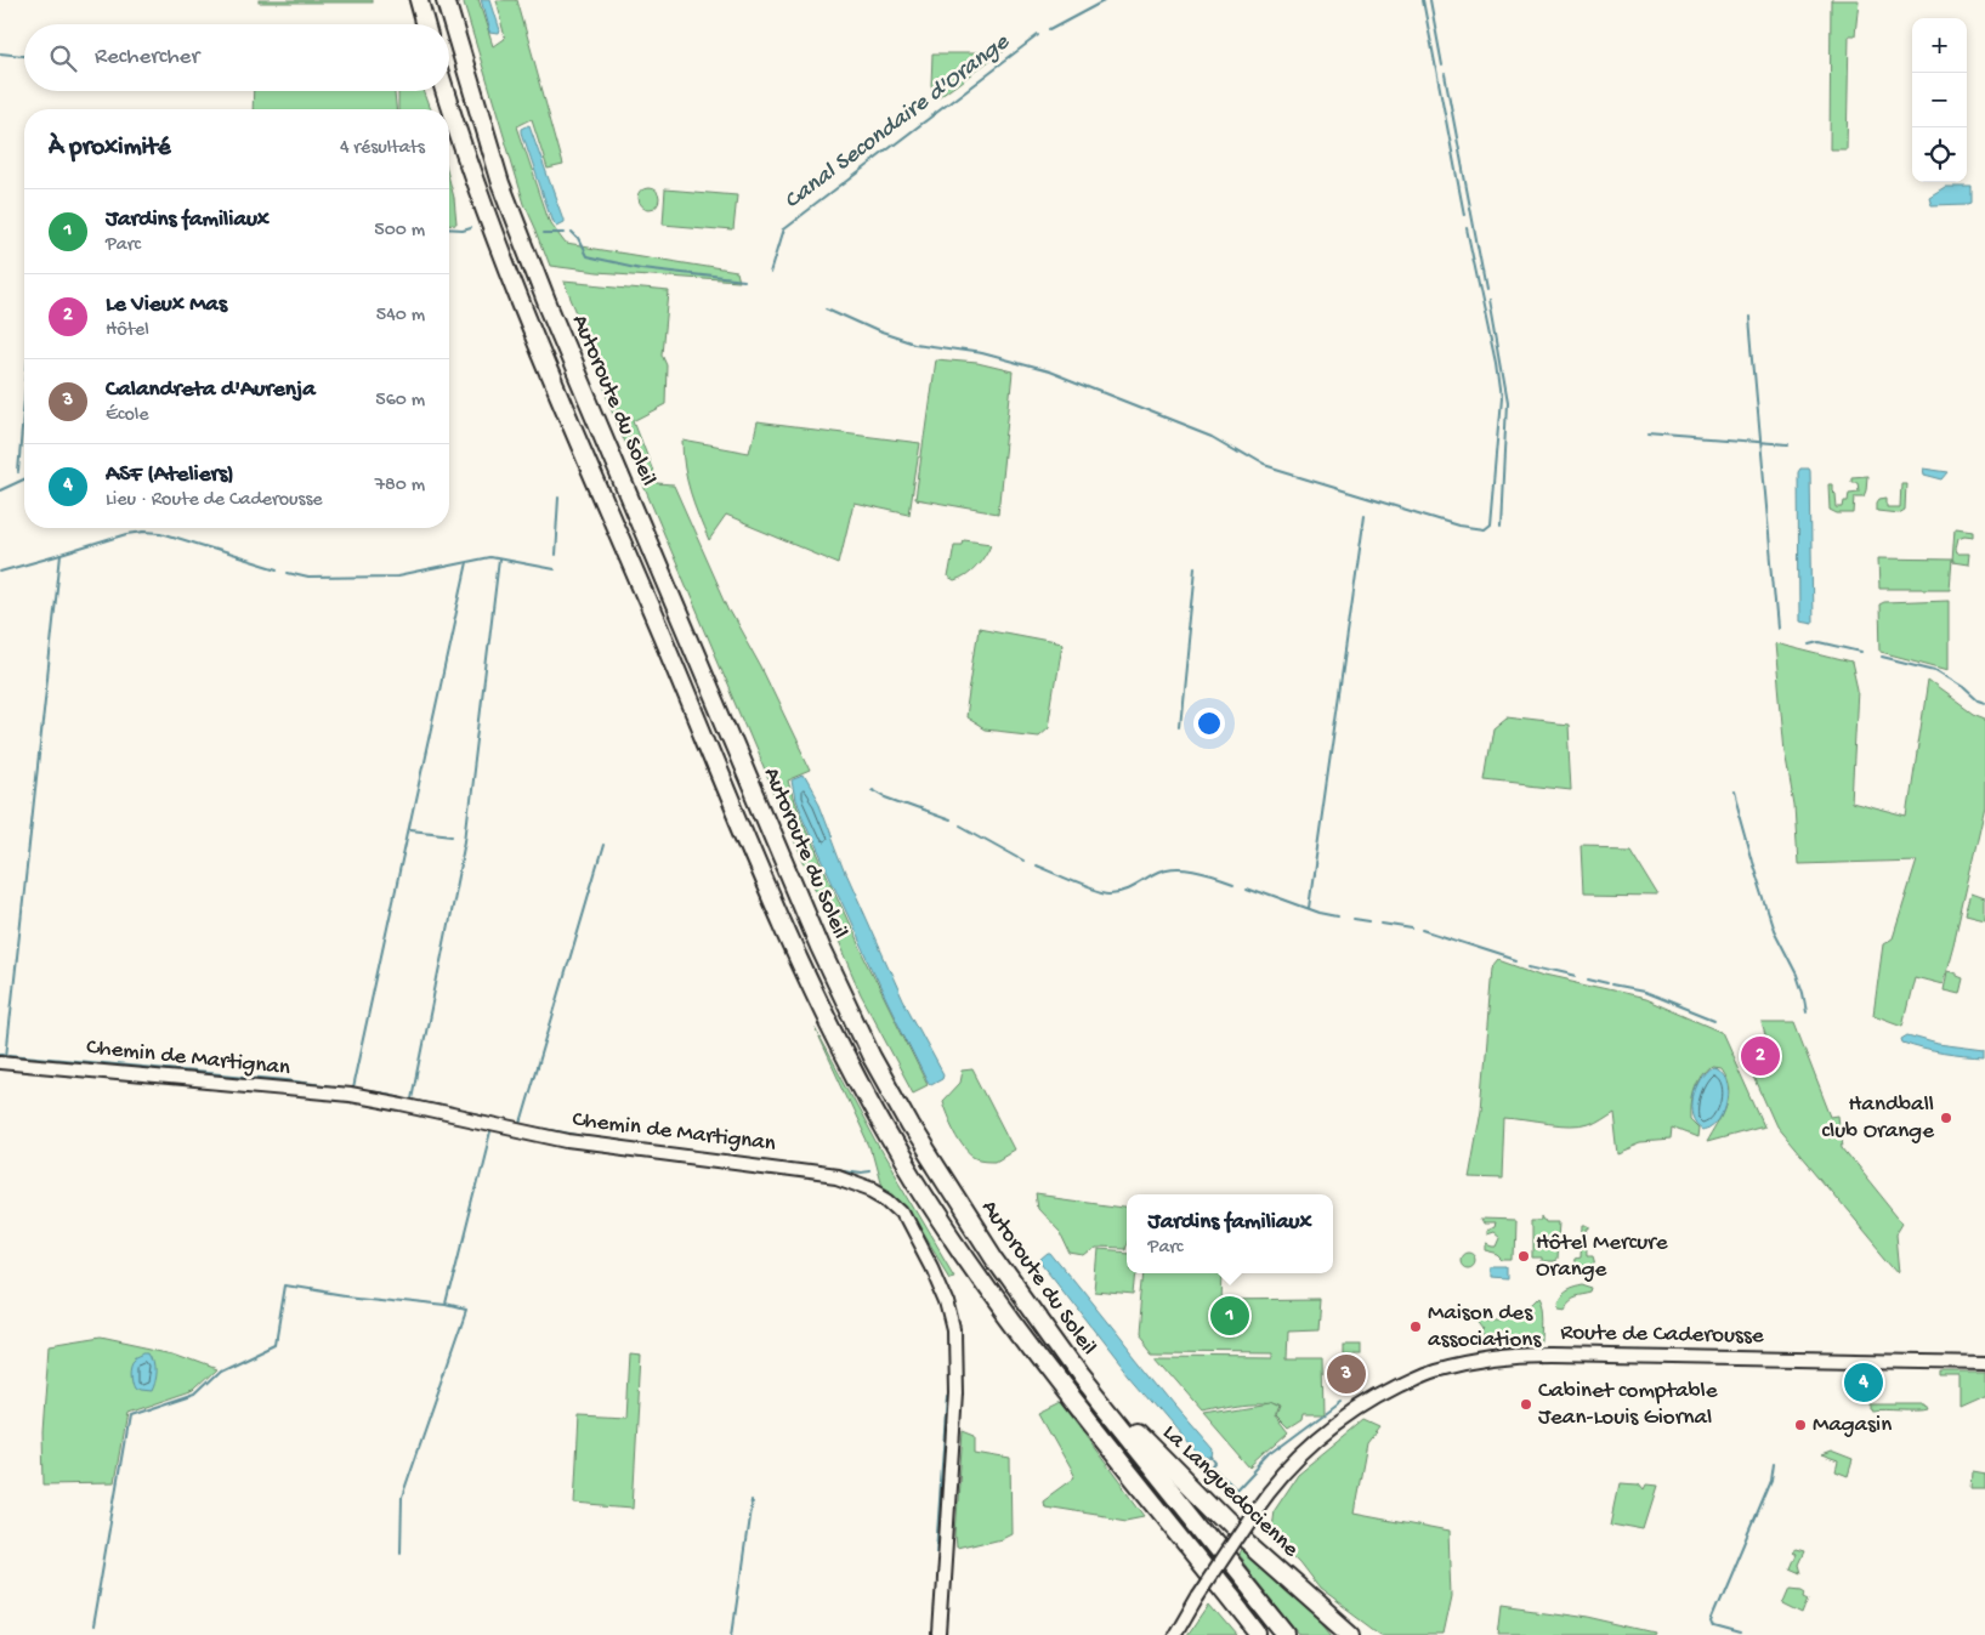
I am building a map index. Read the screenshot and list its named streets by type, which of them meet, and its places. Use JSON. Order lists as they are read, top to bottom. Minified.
{"streets":{"highway":["Autoroute du Soleil","La Languedocienne"],"main road":["Chemin de Martignan","Route de Caderousse"]},"crossings":[["Autoroute du Soleil","La Languedocienne"]],"water":["Canal Secondaire d'Orange"],"places":["Handball club Orange","Hôtel Mercure Orange","Maison des associations","Cabinet comptable Jean-Louis Giornal","Magasin"],"page":{"map_buttons":["+","−"],"search":"Rechercher","heading":["À proximité","4 résultats"],"list":[{"mark":"1","name":"Jardins familiaux","note":"Parc","value":"500 m"},{"mark":"2","name":"Le Vieux Mas","note":"Hôtel","value":"540 m"},{"mark":"3","name":"Calandreta d'Aurenja","note":"École","value":"560 m"},{"mark":"4","name":"ASF (Ateliers)","note":"Lieu · Route de Caderousse","value":"780 m"}],"pins":["2","1","3","4"],"popup":["Jardins familiaux","Parc"]}}
